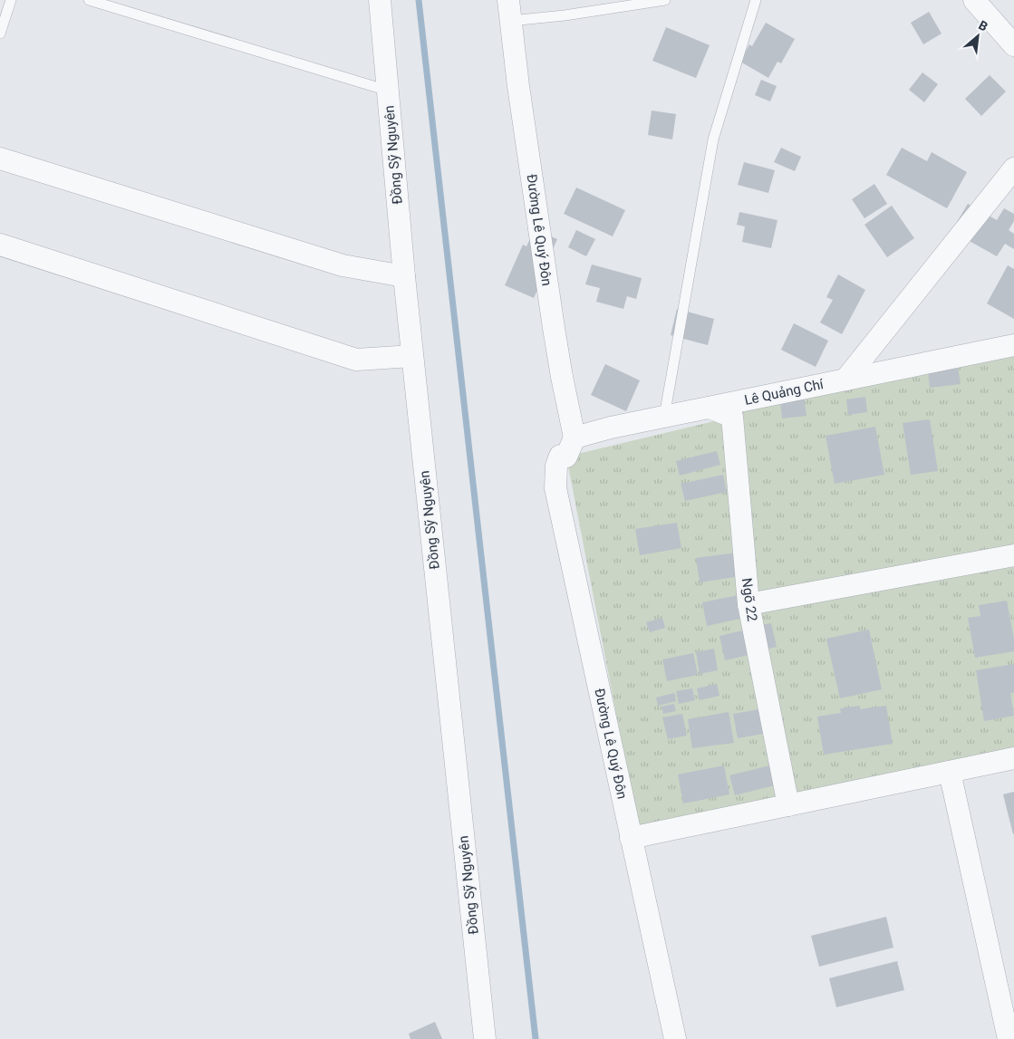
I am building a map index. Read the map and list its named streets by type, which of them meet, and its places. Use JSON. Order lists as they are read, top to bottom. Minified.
{"streets":{"street":["Đồng Sỹ Nguyên","Đường Lê Quý Đôn","Lê Quảng Chí","Ngõ 22"]},"crossings":[["Đường Lê Quý Đôn","Lê Quảng Chí"],["Lê Quảng Chí","Ngõ 22"]],"north":"top right"}
